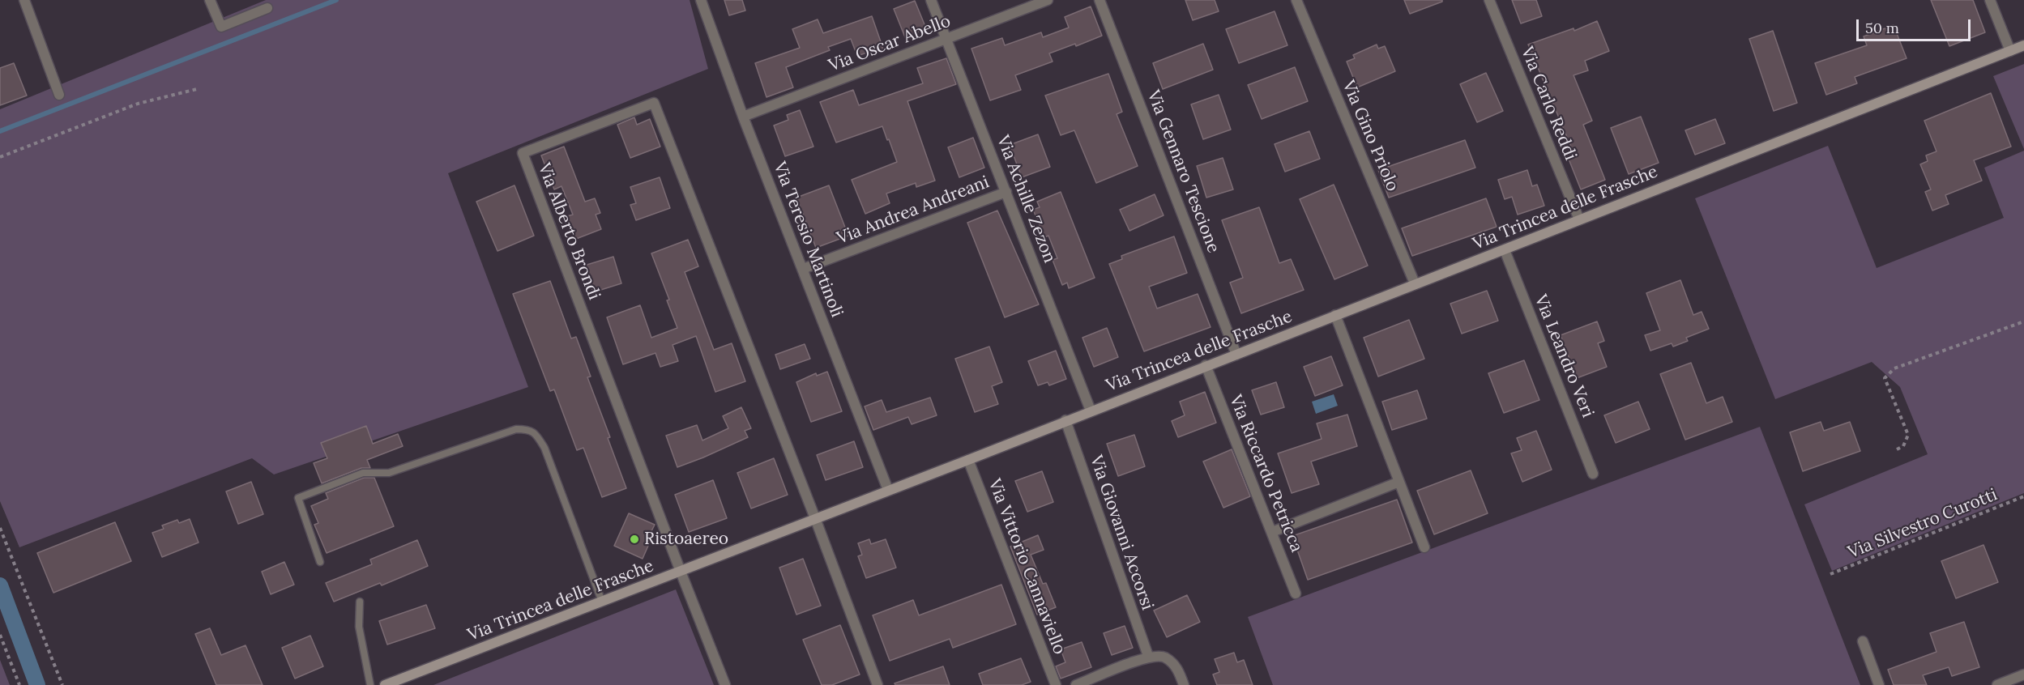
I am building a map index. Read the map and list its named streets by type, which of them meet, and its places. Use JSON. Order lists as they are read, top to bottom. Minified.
{"streets":{"street":["Via Oscar Abello","Via Carlo Reddi","Via Gino Priolo","Via Gennaro Tescione","Via Achille Zezon","Via Trincea delle Frasche","Via Andrea Andreani","Via Alberto Brondi","Via Teresio Martinoli","Via Leandro Veri","Via Riccardo Petricca","Via Giovanni Accorsi","Via Vittorio Cannaviello"],"path":["Via Silvestro Curotti"]},"crossings":[["Via Oscar Abello","Via Achille Zezon"],["Via Oscar Abello","Via Teresio Martinoli"],["Via Carlo Reddi","Via Trincea delle Frasche"],["Via Gino Priolo","Via Trincea delle Frasche"],["Via Gennaro Tescione","Via Trincea delle Frasche"],["Via Achille Zezon","Via Trincea delle Frasche"],["Via Achille Zezon","Via Andrea Andreani"],["Via Trincea delle Frasche","Via Alberto Brondi"],["Via Trincea delle Frasche","Via Teresio Martinoli"],["Via Trincea delle Frasche","Via Leandro Veri"],["Via Trincea delle Frasche","Via Riccardo Petricca"],["Via Trincea delle Frasche","Via Giovanni Accorsi"],["Via Trincea delle Frasche","Via Vittorio Cannaviello"],["Via Andrea Andreani","Via Teresio Martinoli"]],"places":["Ristoaereo"],"scale_bar":"50 m"}
